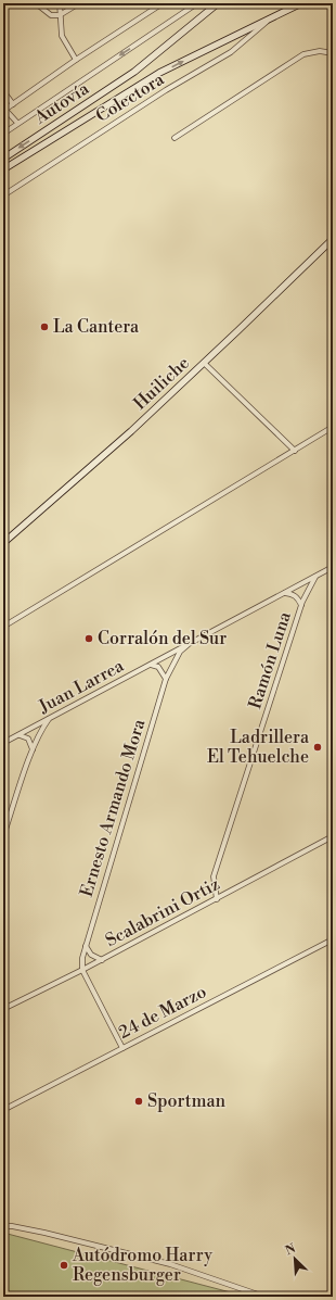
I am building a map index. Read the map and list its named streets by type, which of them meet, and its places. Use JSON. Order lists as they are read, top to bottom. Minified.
{"streets":{"street":["Colectora","Autovía","Huiliche","Ramón Luna","Juan Larrea","Ernesto Armando Mora","Scalabrini Ortiz","24 de Marzo"]},"crossings":[["Colectora","Autovía"],["Ramón Luna","Juan Larrea"],["Ramón Luna","Scalabrini Ortiz"],["Juan Larrea","Ernesto Armando Mora"],["Ernesto Armando Mora","Scalabrini Ortiz"]],"places":["La Cantera","Corralón del Sur","Ladrillera El Tehuelche","Sportman","Autódromo Harry Regensburger"],"north":"top left"}
